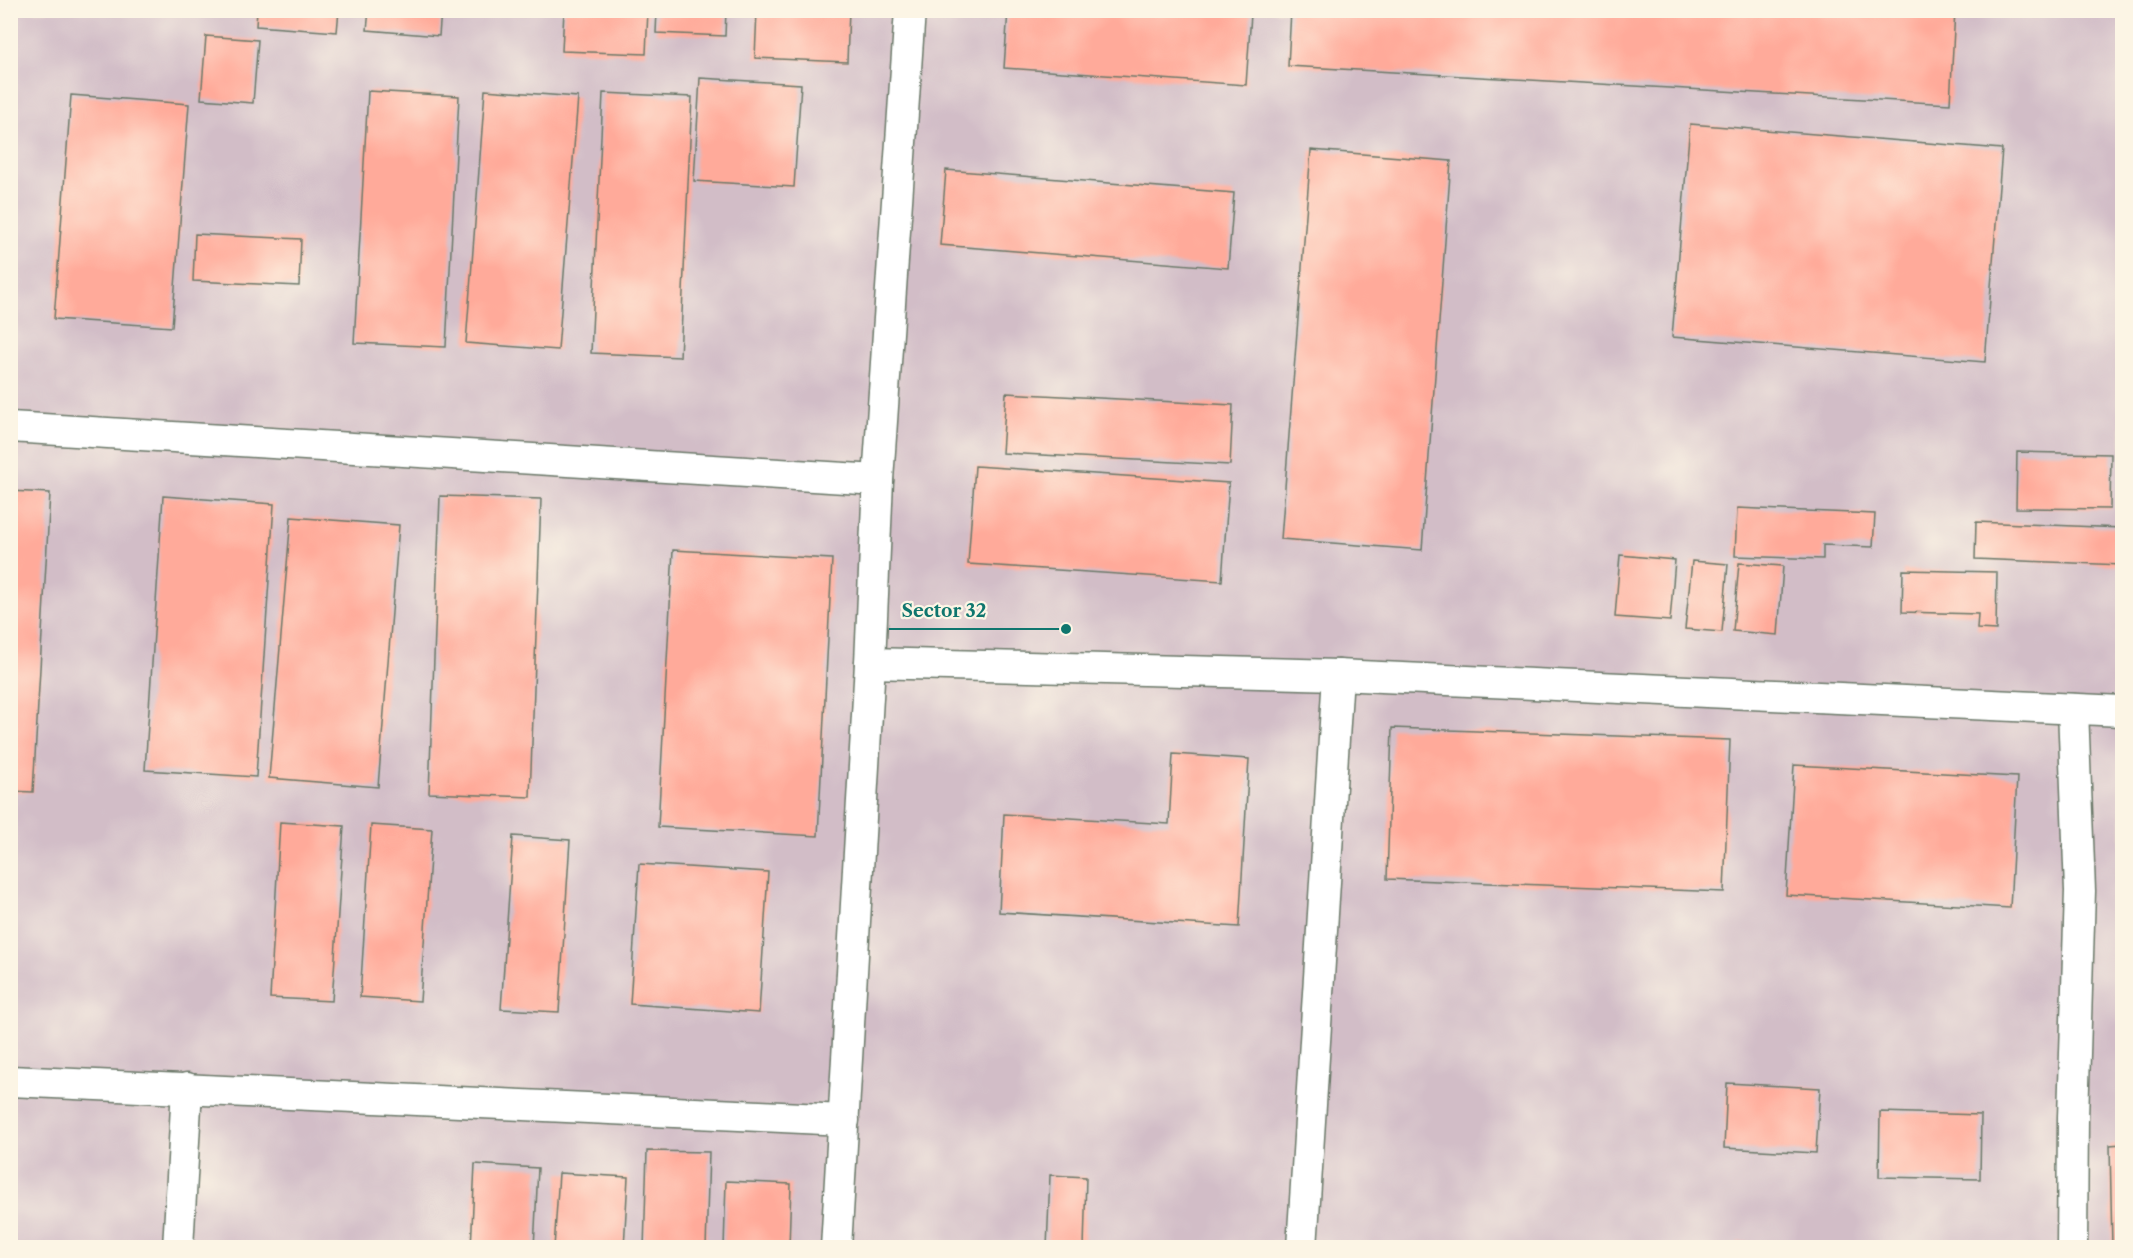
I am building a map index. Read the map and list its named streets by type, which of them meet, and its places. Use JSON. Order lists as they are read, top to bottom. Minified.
{"places":["Sector 32"]}
